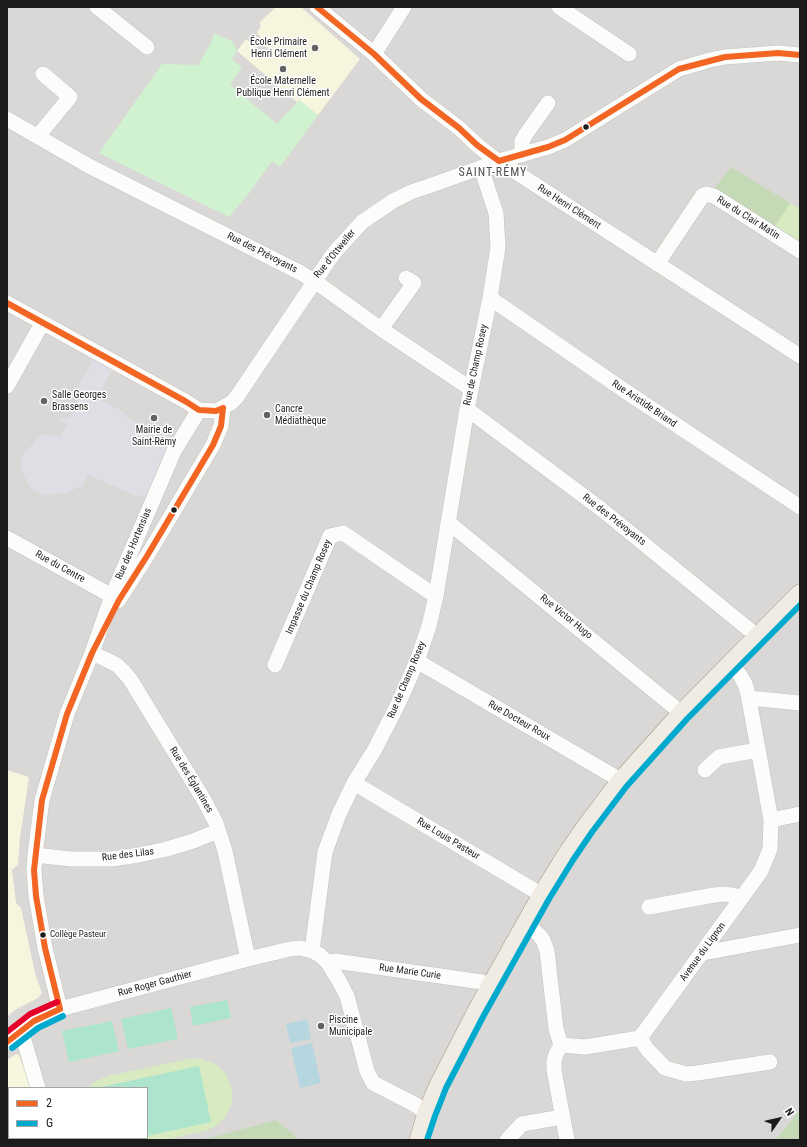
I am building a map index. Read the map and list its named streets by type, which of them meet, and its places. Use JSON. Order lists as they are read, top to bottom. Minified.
{"streets":{"street":["Rue Henri Clément","Rue du Clair Matin","Rue des Prévoyants","Rue d'Ottweiler","Rue de Champ Rosey","Rue Aristide Briand","Rue des Hortensias","Rue du Centre","Impasse du Champ Rosey","Rue Victor Hugo","Rue Docteur Roux","Rue des Églantines","Rue Louis Pasteur","Rue des Lilas","Avenue du Lignon","Rue Marie Curie","Rue Roger Gauthier"]},"crossings":[["Rue Henri Clément","Rue du Clair Matin"],["Rue Henri Clément","Rue d'Ottweiler"],["Rue des Prévoyants","Rue d'Ottweiler"],["Rue des Prévoyants","Rue de Champ Rosey"],["Rue d'Ottweiler","Rue de Champ Rosey"],["Rue de Champ Rosey","Rue Aristide Briand"],["Rue de Champ Rosey","Impasse du Champ Rosey"],["Rue de Champ Rosey","Rue Victor Hugo"],["Rue de Champ Rosey","Rue Docteur Roux"],["Rue de Champ Rosey","Rue Louis Pasteur"],["Rue de Champ Rosey","Rue Roger Gauthier"],["Rue des Hortensias","Rue du Centre"],["Rue des Hortensias","Rue des Églantines"],["Rue des Hortensias","Rue des Lilas"],["Rue des Hortensias","Rue Roger Gauthier"],["Rue des Églantines","Rue des Lilas"],["Rue des Églantines","Rue Roger Gauthier"]],"districts":["SAINT-RÉMY"],"places":["École Primaire Henri Clément","École Maternelle Publique Henri Clément","Salle Georges Brassens","Cancre Médiathèque","Mairie de Saint-Rémy","Collège Pasteur","Piscine Municipale"],"lines":["transit line 2","transit line G"],"legend":["2","G"],"north":"top right"}
